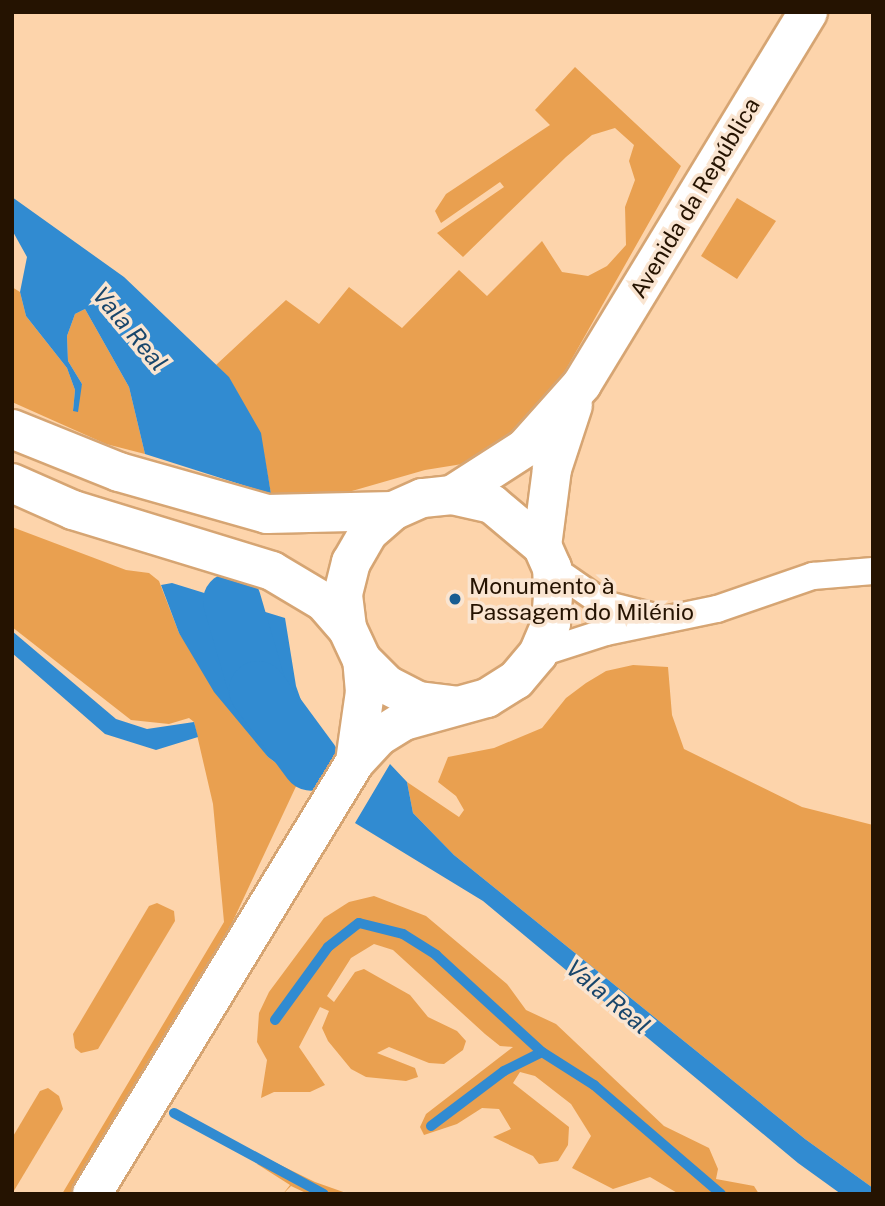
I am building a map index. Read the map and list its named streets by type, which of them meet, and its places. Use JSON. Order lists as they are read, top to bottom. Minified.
{"streets":{"main road":["Avenida da República"]},"water":["Vala Real"],"places":["Monumento à Passagem do Milénio"]}
